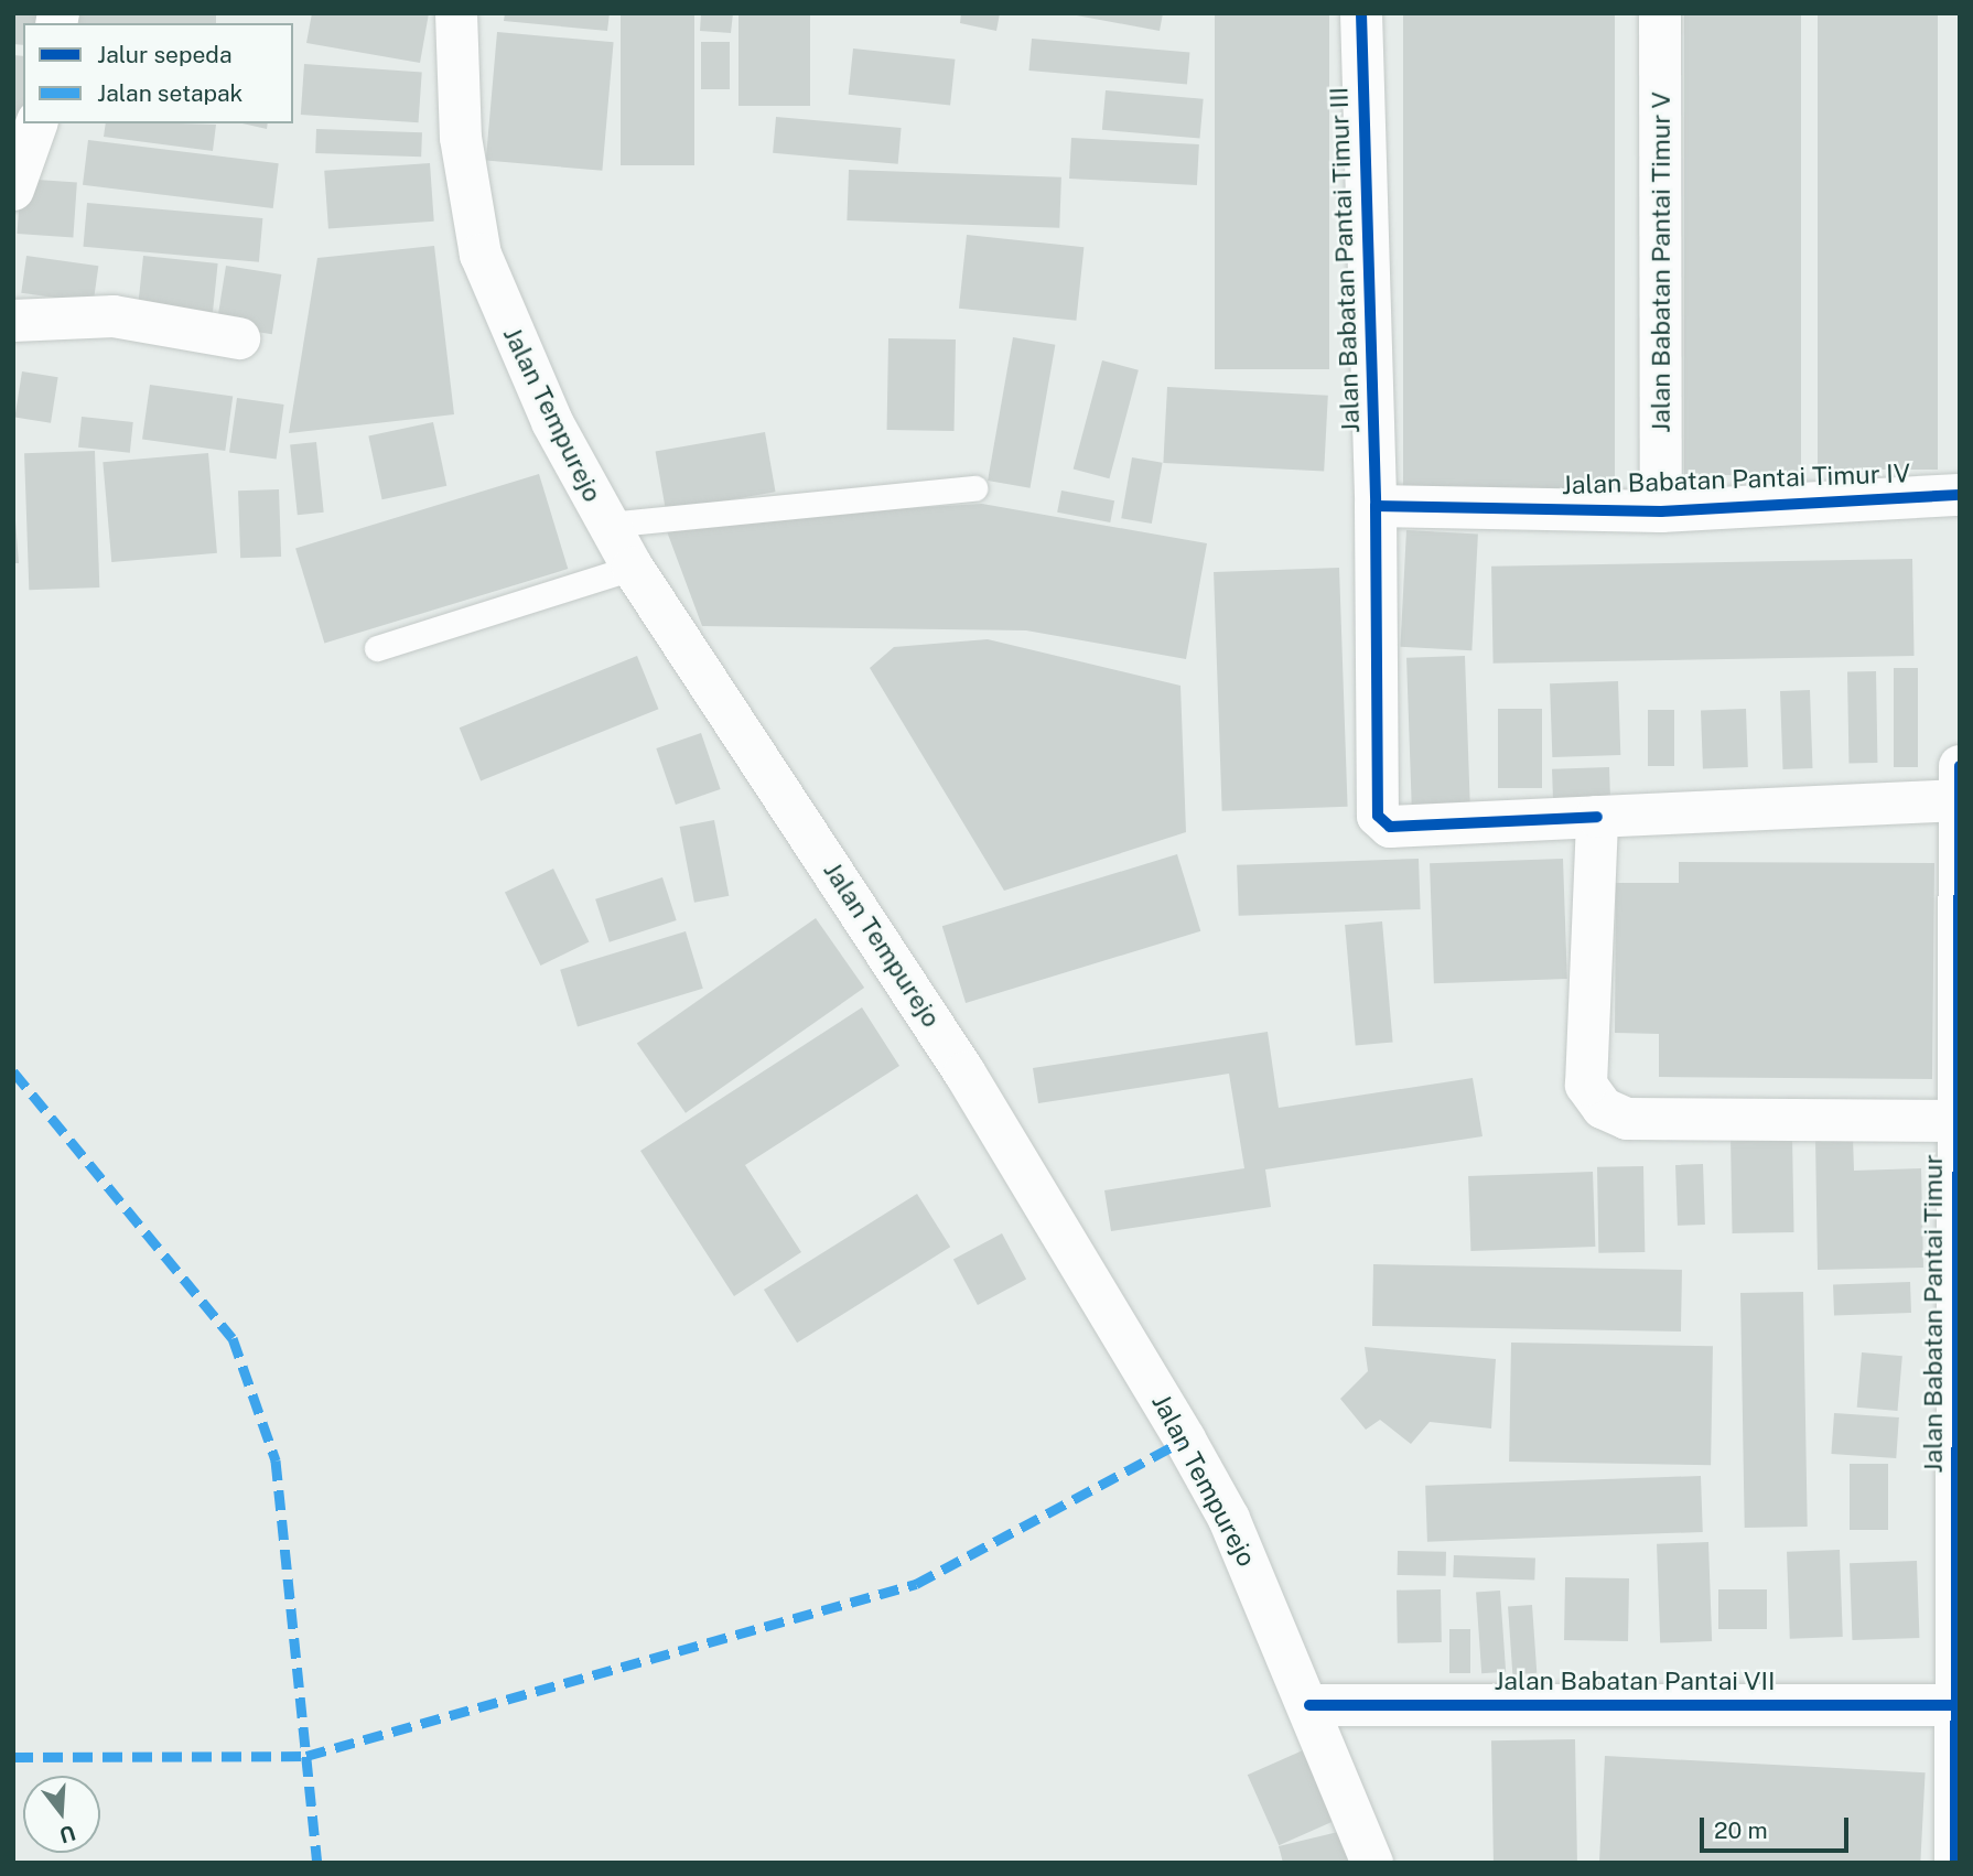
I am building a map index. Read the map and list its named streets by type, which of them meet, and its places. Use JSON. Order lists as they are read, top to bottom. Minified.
{"streets":{"street":["Jalan Babatan Pantai Timur III","Jalan Babatan Pantai Timur V","Jalan Tempurejo","Jalan Babatan Pantai Timur IV","Jalan Babatan Pantai Timur","Jalan Babatan Pantai VII"]},"crossings":[["Jalan Babatan Pantai Timur III","Jalan Babatan Pantai Timur IV"],["Jalan Babatan Pantai Timur III","Jalan Babatan Pantai Timur"],["Jalan Babatan Pantai Timur V","Jalan Babatan Pantai Timur IV"],["Jalan Tempurejo","Jalan Babatan Pantai VII"],["Jalan Babatan Pantai Timur","Jalan Babatan Pantai VII"]],"legend":["Jalur sepeda","Jalan setapak"],"scale_bar":"20 m","north":"bottom"}
